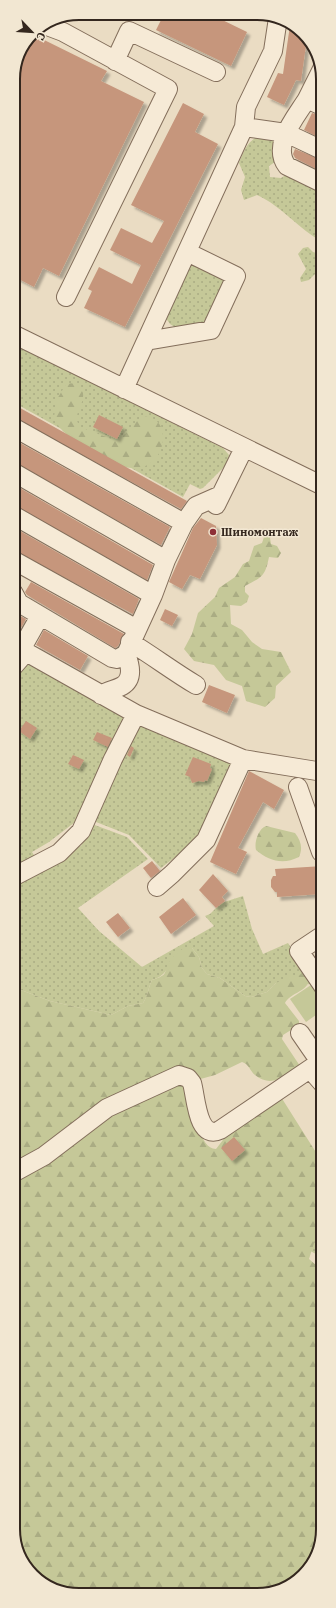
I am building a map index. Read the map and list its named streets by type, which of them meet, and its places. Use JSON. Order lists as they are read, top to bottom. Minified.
{"places":["Шиномонтаж"],"north":"bottom right"}
